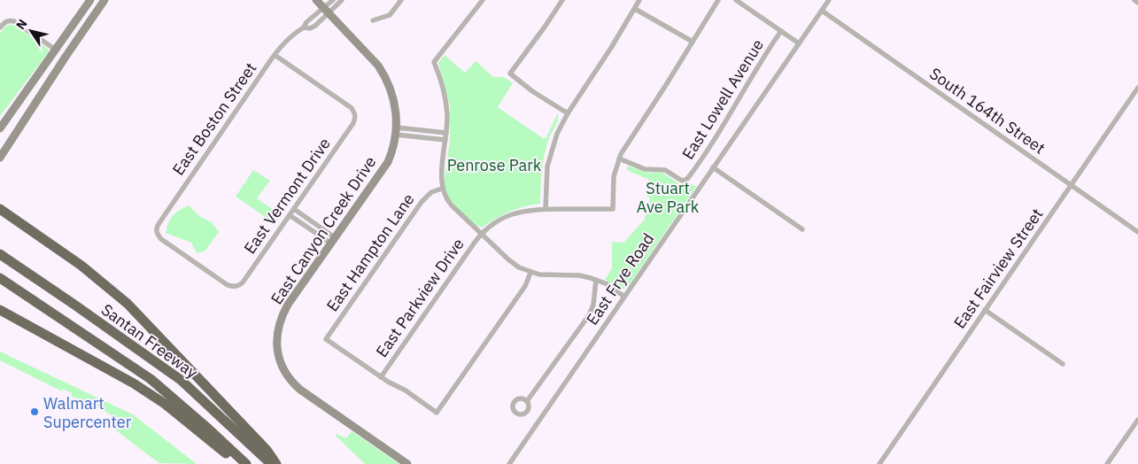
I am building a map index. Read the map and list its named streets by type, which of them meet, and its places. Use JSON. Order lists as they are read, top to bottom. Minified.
{"streets":{"highway":["Santan Freeway"],"street":["East Lowell Avenue","South 164th Street","East Boston Street","East Vermont Drive","East Canyon Creek Drive","East Hampton Lane","East Fairview Street","East Frye Road","East Parkview Drive"]},"crossings":[["East Lowell Avenue","East Parkview Drive"],["South 164th Street","East Fairview Street"],["South 164th Street","East Frye Road"],["East Boston Street","East Vermont Drive"],["East Hampton Lane","East Parkview Drive"]],"parks":["Penrose Park","Stuart Ave Park"],"places":["Walmart Supercenter"],"north":"top left"}
